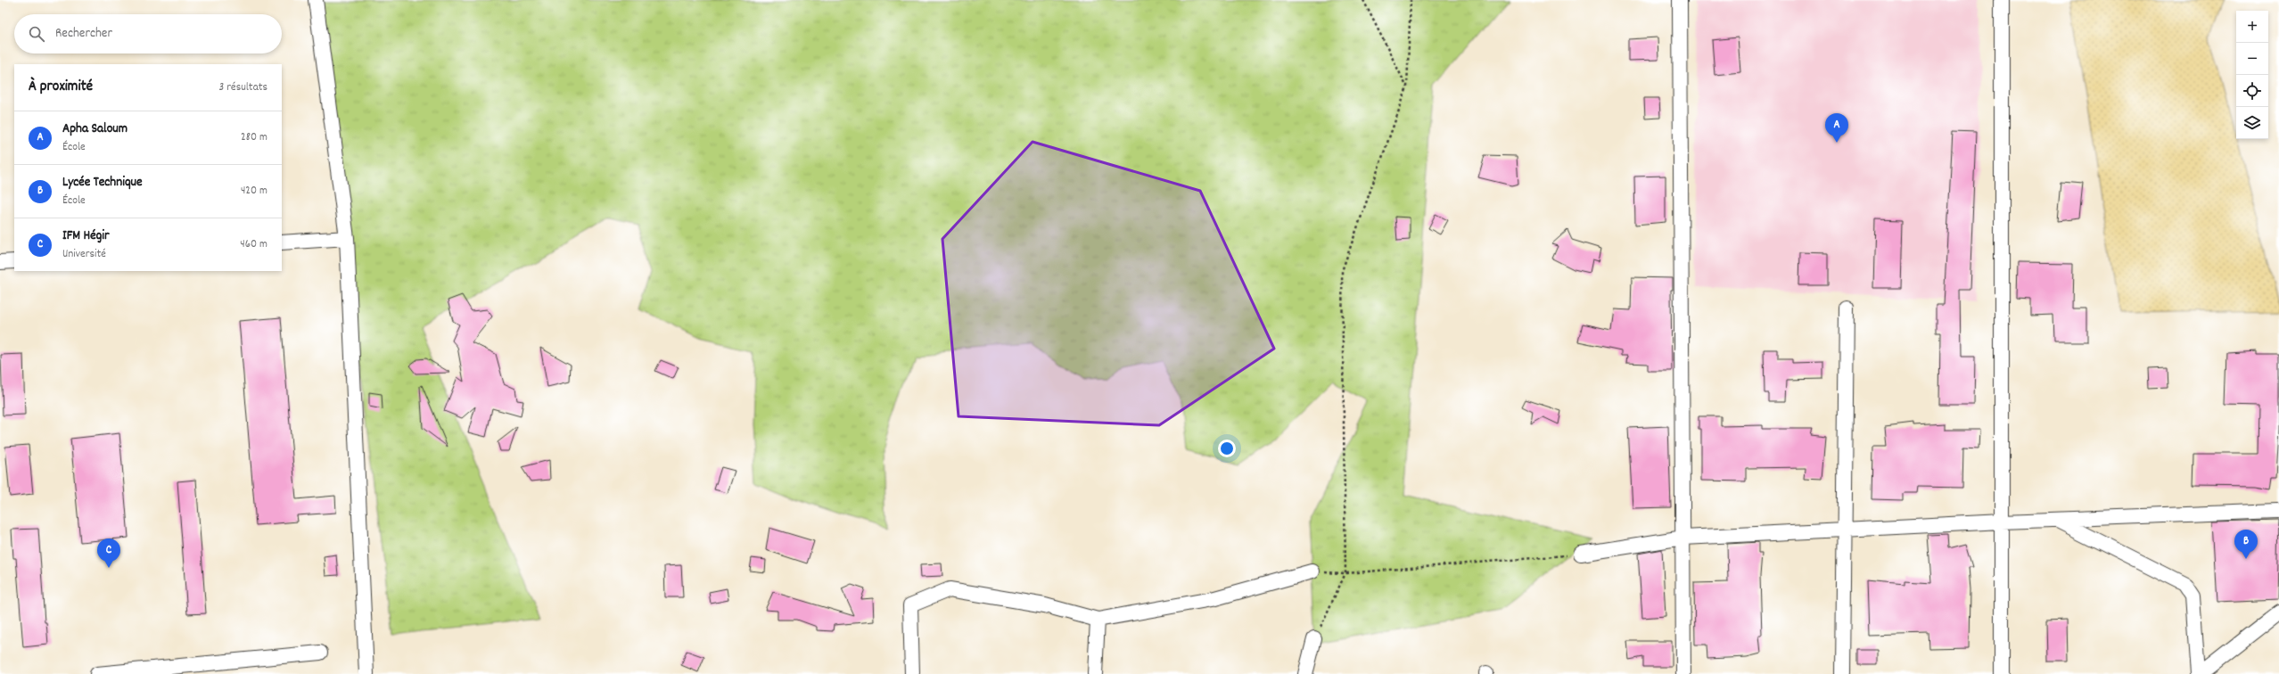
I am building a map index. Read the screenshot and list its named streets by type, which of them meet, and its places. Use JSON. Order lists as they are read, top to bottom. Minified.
{"page":{"map_buttons":["+","−"],"search":"Rechercher","heading":["À proximité","3 résultats"],"list":[{"mark":"A","name":"Apha Saloum","note":"École","value":"280 m"},{"mark":"B","name":"Lycée Technique","note":"École","value":"420 m"},{"mark":"C","name":"IFM Hégir","note":"Université","value":"460 m"}],"pins":["A","B","C"]}}
